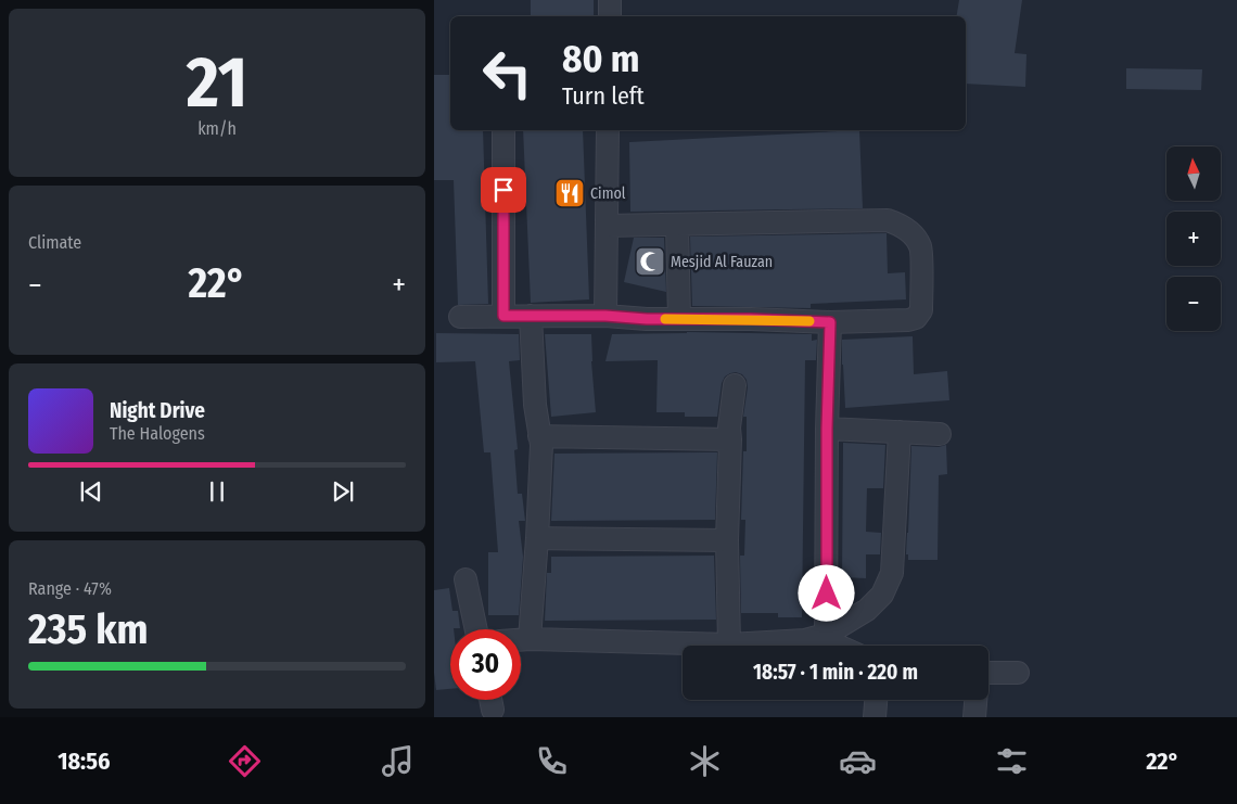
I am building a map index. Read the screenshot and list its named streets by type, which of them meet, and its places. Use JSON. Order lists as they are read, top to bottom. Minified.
{"places":{"restaurant":["Cimol"],"mosque":["Mesjid Al Fauzan"]},"north":"top","page":{"tile":[["21","km/h"],"Climate",["Range · 47%","235 km"]],"turn":["80 m","Turn left"],"map_buttons":["+","−"],"heat":["−","22°","+"],"song":["Night Drive","The Halogens"],"limit":"30","trip":"18:57 · 1 min · 220 m","tabs":["18:56","22°"]}}
